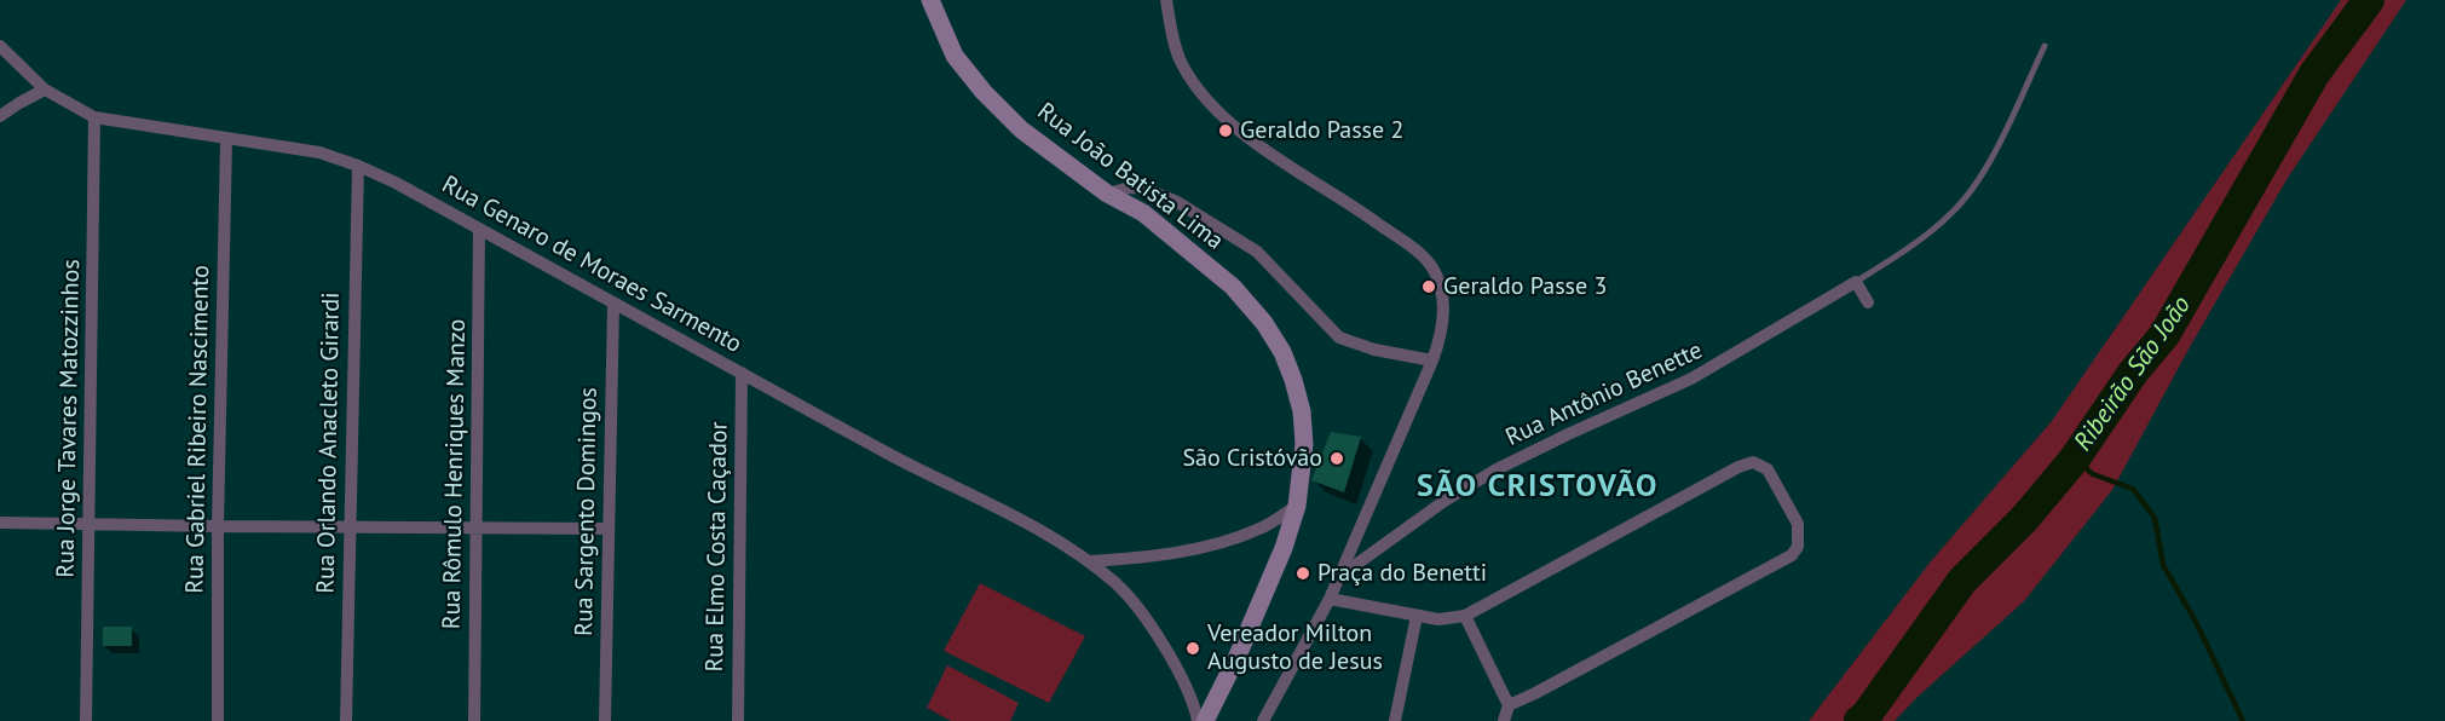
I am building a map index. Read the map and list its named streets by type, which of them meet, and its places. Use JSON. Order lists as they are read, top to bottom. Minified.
{"streets":{"street":["Rua João Batista Lima","Rua Genaro de Moraes Sarmento","Rua Antônio Benette","Rua Jorge Tavares Matozzinhos","Rua Gabriel Ribeiro Nascimento","Rua Orlando Anacleto Girardi","Rua Rômulo Henriques Manzo","Rua Sargento Domingos","Rua Elmo Costa Caçador"]},"crossings":[["Rua Genaro de Moraes Sarmento","Rua Jorge Tavares Matozzinhos"],["Rua Genaro de Moraes Sarmento","Rua Gabriel Ribeiro Nascimento"],["Rua Genaro de Moraes Sarmento","Rua Orlando Anacleto Girardi"],["Rua Genaro de Moraes Sarmento","Rua Rômulo Henriques Manzo"],["Rua Genaro de Moraes Sarmento","Rua Sargento Domingos"],["Rua Genaro de Moraes Sarmento","Rua Elmo Costa Caçador"]],"districts":["SÃO CRISTOVÃO"],"water":["Ribeirão São João"],"places":["Geraldo Passe 2","Geraldo Passe 3","São Cristóvão","Praça do Benetti","Vereador Milton Augusto de Jesus"]}
